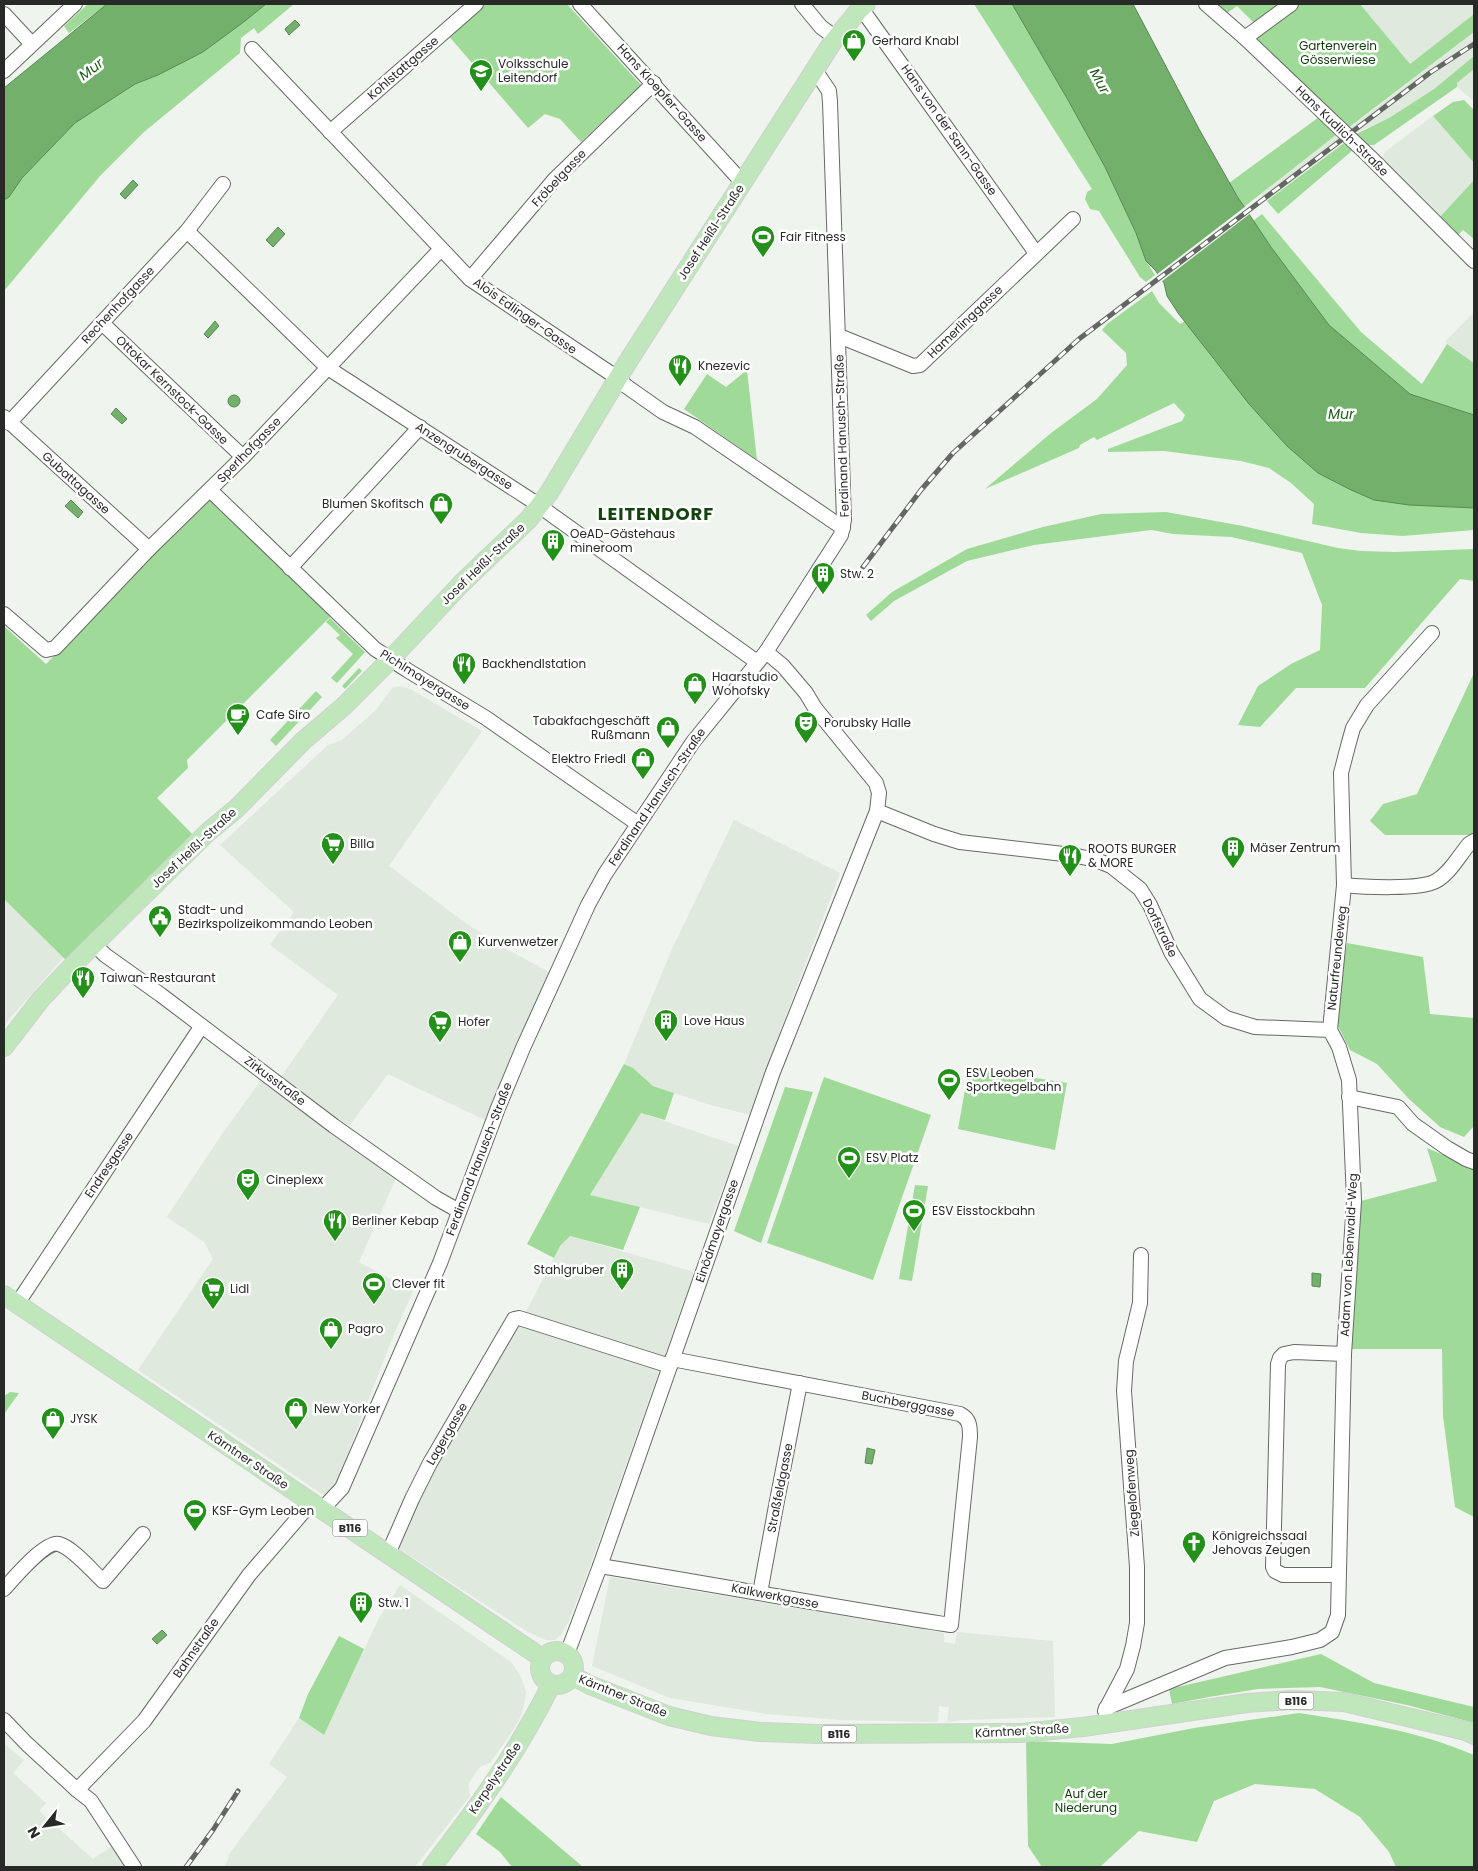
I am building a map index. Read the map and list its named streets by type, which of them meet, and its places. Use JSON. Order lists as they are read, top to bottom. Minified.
{"streets":{"main road":["Josef Heißl-Straße","Kärntner Straße","B116","Kerpelystraße"],"street":["Kohlstattgasse","Hans Kloepfer-Gasse","Hans von der Sann-Gasse","Hans Kudlich-Straße","Fröbelgasse","Rechenhofgasse","Alois Edlinger-Gasse","Hamerlinggasse","Ottokar Kernstock-Gasse","Ferdinand Hanusch-Straße","Sperlhofgasse","Anzengrubergasse","Gubattagasse","Pichlmayergasse","Dorfstraße","Naturfreundeweg","Zirkusstraße","Endresgasse","Einödmayergasse","Adam von Lebenwald-Weg","Buchberggasse","Lagergasse","Straßfeldgasse","Ziegelofenweg","Kalkwerkgasse","Bahnstraße"]},"crossings":[["Kohlstattgasse","Alois Edlinger-Gasse"],["Hans Kloepfer-Gasse","Fröbelgasse"],["Hans Kloepfer-Gasse","Josef Heißl-Straße"],["Hans von der Sann-Gasse","Josef Heißl-Straße"],["Hans von der Sann-Gasse","Hamerlinggasse"],["Fröbelgasse","Alois Edlinger-Gasse"],["Josef Heißl-Straße","Alois Edlinger-Gasse"],["Josef Heißl-Straße","Ferdinand Hanusch-Straße"],["Josef Heißl-Straße","Anzengrubergasse"],["Josef Heißl-Straße","Pichlmayergasse"],["Josef Heißl-Straße","Zirkusstraße"],["Rechenhofgasse","Ottokar Kernstock-Gasse"],["Rechenhofgasse","Anzengrubergasse"],["Rechenhofgasse","Gubattagasse"],["Alois Edlinger-Gasse","Ferdinand Hanusch-Straße"],["Alois Edlinger-Gasse","Sperlhofgasse"],["Hamerlinggasse","Ferdinand Hanusch-Straße"],["Ottokar Kernstock-Gasse","Sperlhofgasse"],["Ferdinand Hanusch-Straße","Anzengrubergasse"],["Ferdinand Hanusch-Straße","Pichlmayergasse"],["Ferdinand Hanusch-Straße","Zirkusstraße"],["Ferdinand Hanusch-Straße","Kärntner Straße"],["Ferdinand Hanusch-Straße","Bahnstraße"],["Sperlhofgasse","Anzengrubergasse"],["Sperlhofgasse","Gubattagasse"],["Sperlhofgasse","Pichlmayergasse"],["Dorfstraße","Naturfreundeweg"],["Dorfstraße","Einödmayergasse"],["Zirkusstraße","Endresgasse"],["Endresgasse","Kärntner Straße"],["Einödmayergasse","Buchberggasse"],["Einödmayergasse","Kärntner Straße"],["Einödmayergasse","Kalkwerkgasse"],["Einödmayergasse","Kerpelystraße"],["Adam von Lebenwald-Weg","Ziegelofenweg"],["Buchberggasse","Lagergasse"],["Buchberggasse","Straßfeldgasse"],["Buchberggasse","Kalkwerkgasse"],["Lagergasse","Kärntner Straße"],["Kärntner Straße","Ziegelofenweg"],["Kärntner Straße","Bahnstraße"],["Kärntner Straße","Kerpelystraße"],["Straßfeldgasse","Kalkwerkgasse"]],"districts":["LEITENDORF"],"water":["Mur"],"parks":["Gartenverein Gösserwiese","Auf der Niederung"],"places":{"shop":["Gerhard Knabl","Blumen Skofitsch","Haarstudio Wohofsky","Tabakfachgeschäft Rußmann","Elektro Friedl","Kurvenwetzer","Pagro","New Yorker","JYSK"],"school or university":["Volksschule Leitendorf"],"sports":["Fair Fitness","ESV Leoben Sportkegelbahn","ESV Platz","ESV Eisstockbahn","Clever fit","KSF-Gym Leoben"],"restaurant":["Knezevic","Backhendlstation","ROOTS BURGER & MORE","Taiwan-Restaurant","Berliner Kebap"],"building":["OeAD-Gästehaus mineroom","Stw. 2","Mäser Zentrum","Love Haus","Stahlgruber","Stw. 1"],"cafe":["Cafe Siro"],"theatre":["Porubsky Halle","Cineplexx"],"supermarket":["Billa","Hofer","Lidl"],"public building":["Stadt- und Bezirkspolizeikommando Leoben"],"church":["Königreichssaal Jehovas Zeugen"]},"north":"bottom left"}
